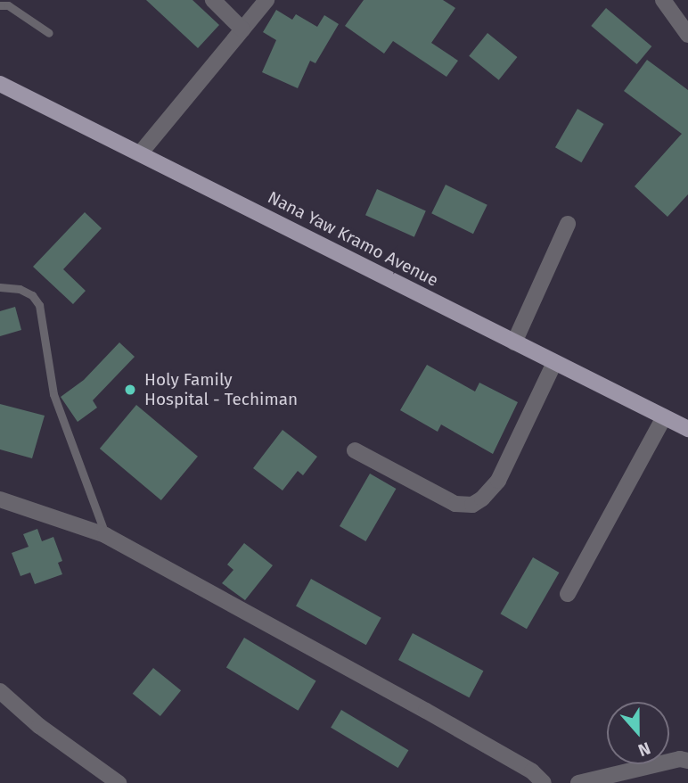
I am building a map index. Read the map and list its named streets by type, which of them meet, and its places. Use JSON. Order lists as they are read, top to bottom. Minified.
{"streets":{"main road":["Nana Yaw Kramo Avenue"]},"places":["Holy Family Hospital - Techiman"],"north":"bottom"}
